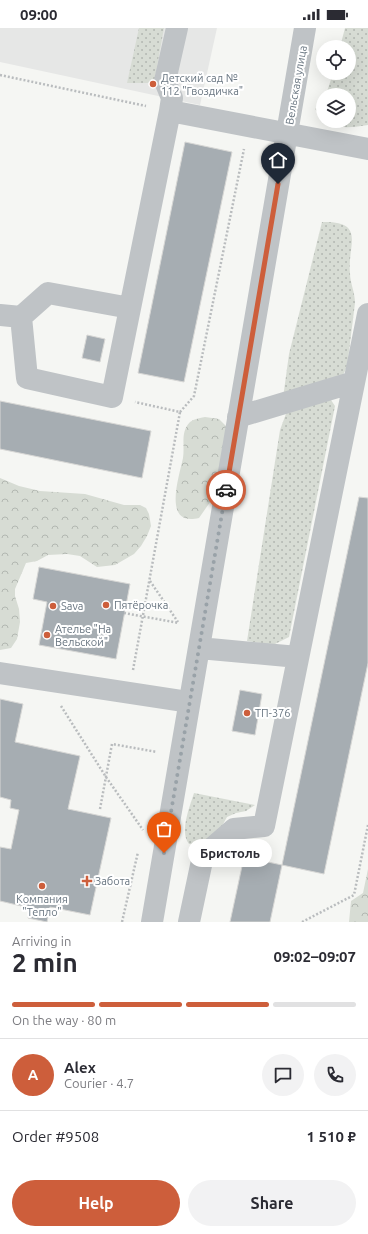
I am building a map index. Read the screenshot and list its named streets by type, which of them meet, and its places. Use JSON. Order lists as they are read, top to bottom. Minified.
{"streets":{"street":["Вельская улица"]},"places":{"other":["Детский сад № 112 \"Гвоздичка\"","Пятёрочка","Sava","Ателье \"На Вельской\"","ТП-376","Бристоль","Компания \"Тепло\""],"health":["Забота"]},"page":{"status":"09:00","bubble":"Бристоль","heading":["2 min","Arriving in","09:02–09:07"],"panel":["Alex","Courier · 4.7","Order #9508","1 510 ₽"],"bar":"On the way · 80 m","round":"A","buttons":["Help","Share"]}}
